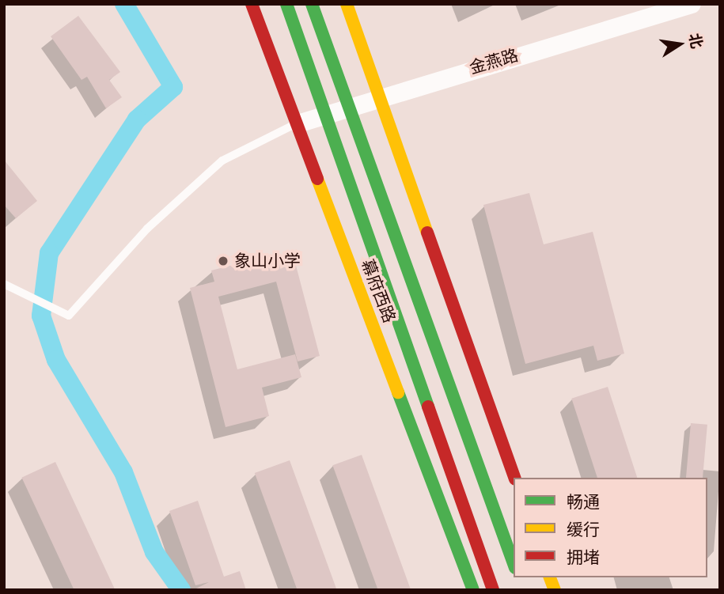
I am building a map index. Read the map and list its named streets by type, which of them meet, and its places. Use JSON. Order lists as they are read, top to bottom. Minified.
{"streets":{"main road":["幕府西路"],"street":["金燕路"]},"crossings":[["金燕路","幕府西路"]],"places":["象山小学"],"legend":["畅通","缓行","拥堵"],"north":"right"}
